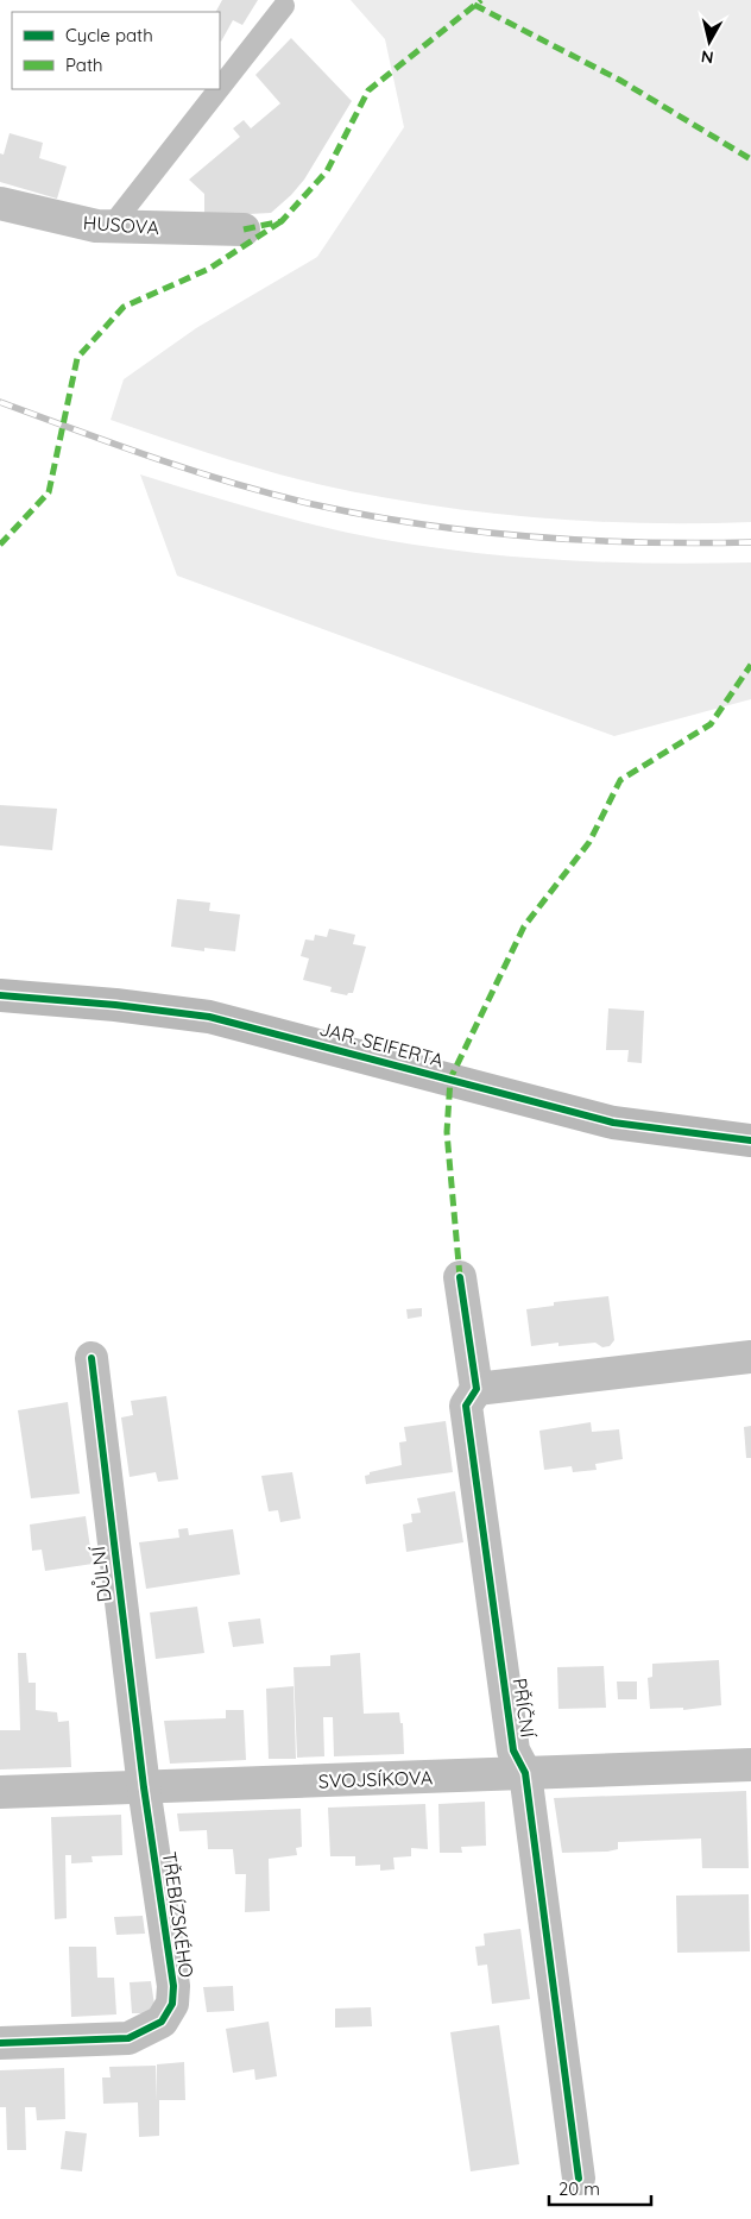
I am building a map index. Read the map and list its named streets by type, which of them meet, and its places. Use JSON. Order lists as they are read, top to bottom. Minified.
{"streets":{"street":["HUSOVA","JAR. SEIFERTA","DŮLNÍ","PŘÍČNÍ","SVOJSÍKOVA","TŘEBÍZSKÉHO"]},"crossings":[["DŮLNÍ","SVOJSÍKOVA"],["DŮLNÍ","TŘEBÍZSKÉHO"],["PŘÍČNÍ","SVOJSÍKOVA"],["SVOJSÍKOVA","TŘEBÍZSKÉHO"]],"legend":["Cycle path","Path"],"scale_bar":"20 m","north":"bottom"}
